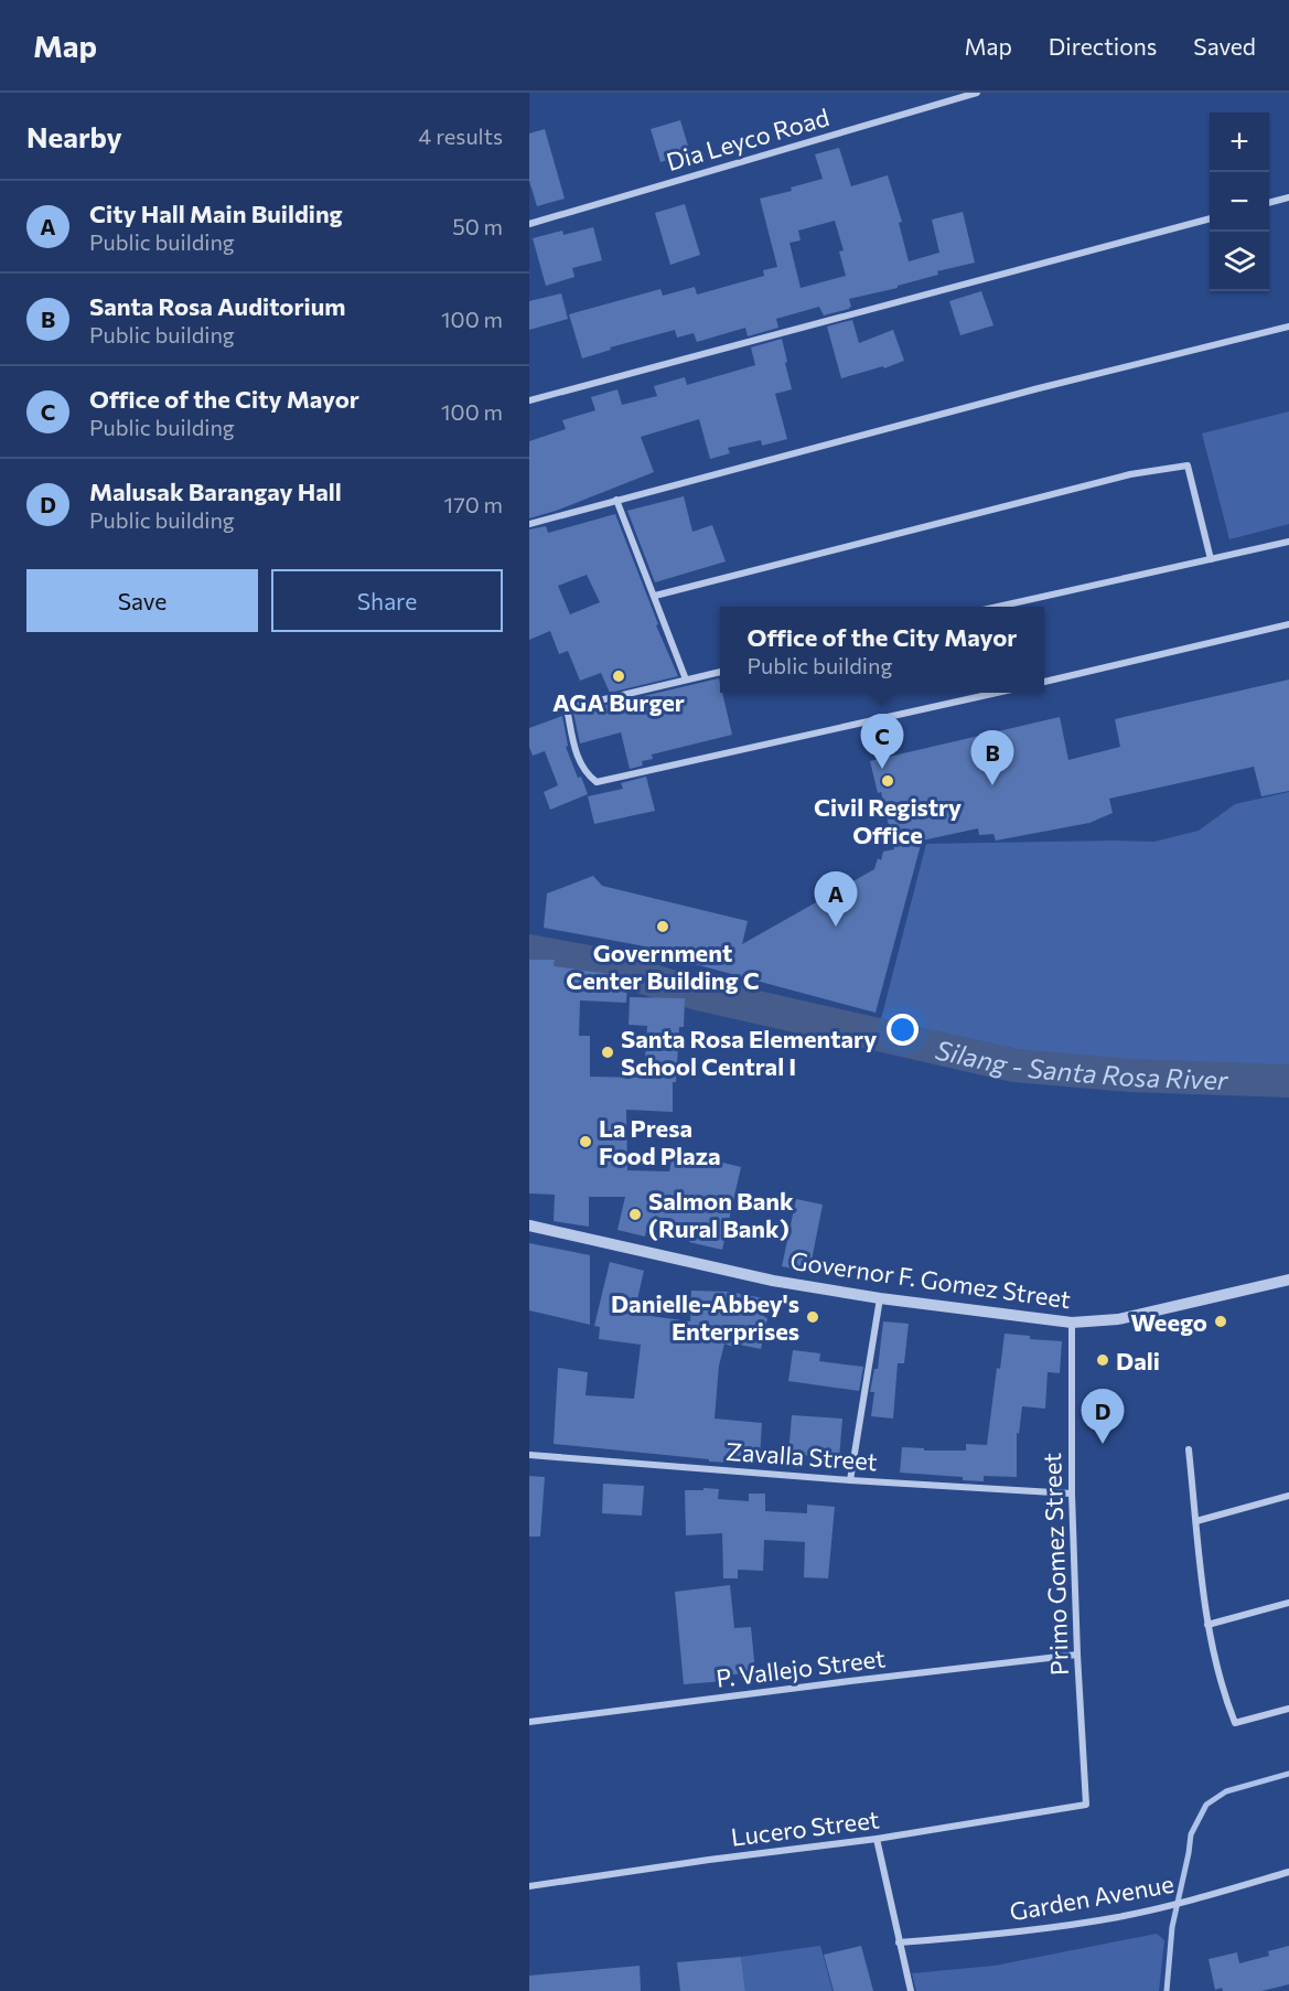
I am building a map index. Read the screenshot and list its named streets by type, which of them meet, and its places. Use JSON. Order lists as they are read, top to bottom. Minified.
{"streets":{"street":["Dia Leyco Road","Governor F. Gomez Street","Zavalla Street","Primo Gomez Street","P. Vallejo Street","Lucero Street","Garden Avenue"]},"crossings":[["Governor F. Gomez Street","Primo Gomez Street"],["Zavalla Street","Primo Gomez Street"],["Primo Gomez Street","P. Vallejo Street"],["Primo Gomez Street","Lucero Street"]],"water":["Silang - Santa Rosa River"],"places":["AGA Burger","Civil Registry Office","Government Center Building C","Santa Rosa Elementary School Central I","La Presa Food Plaza","Salmon Bank (Rural Bank)","Danielle-Abbey's Enterprises","Weego","Dali"],"page":{"header":"Map","nav":["Map","Directions","Saved"],"heading":["Nearby","4 results"],"map_buttons":["+","−"],"list":[{"mark":"A","name":"City Hall Main Building","note":"Public building","value":"50 m"},{"mark":"B","name":"Santa Rosa Auditorium","note":"Public building","value":"100 m"},{"mark":"C","name":"Office of the City Mayor","note":"Public building","value":"100 m"},{"mark":"D","name":"Malusak Barangay Hall","note":"Public building","value":"170 m"}],"buttons":["Save","Share"],"popup":["Office of the City Mayor","Public building"],"pins":["C","B","A","D"]}}
